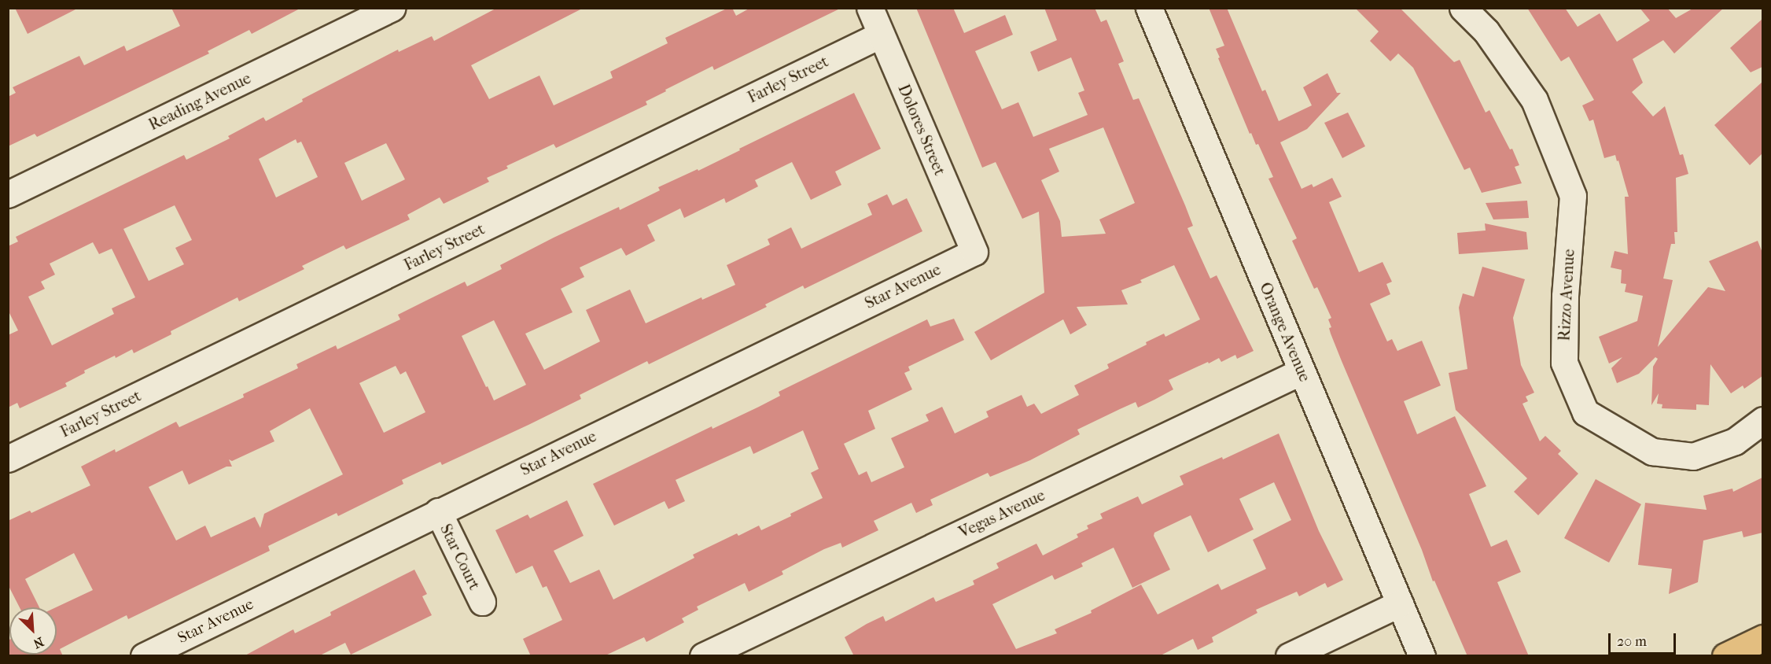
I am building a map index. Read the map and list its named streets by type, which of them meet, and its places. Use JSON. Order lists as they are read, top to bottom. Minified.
{"streets":{"street":["Farley Street","Reading Avenue","Dolores Street","Star Avenue","Rizzo Avenue","Orange Avenue","Vegas Avenue","Star Court"]},"crossings":[["Farley Street","Dolores Street"],["Dolores Street","Star Avenue"],["Star Avenue","Star Court"],["Orange Avenue","Vegas Avenue"]],"scale_bar":"20 m","north":"bottom right"}
